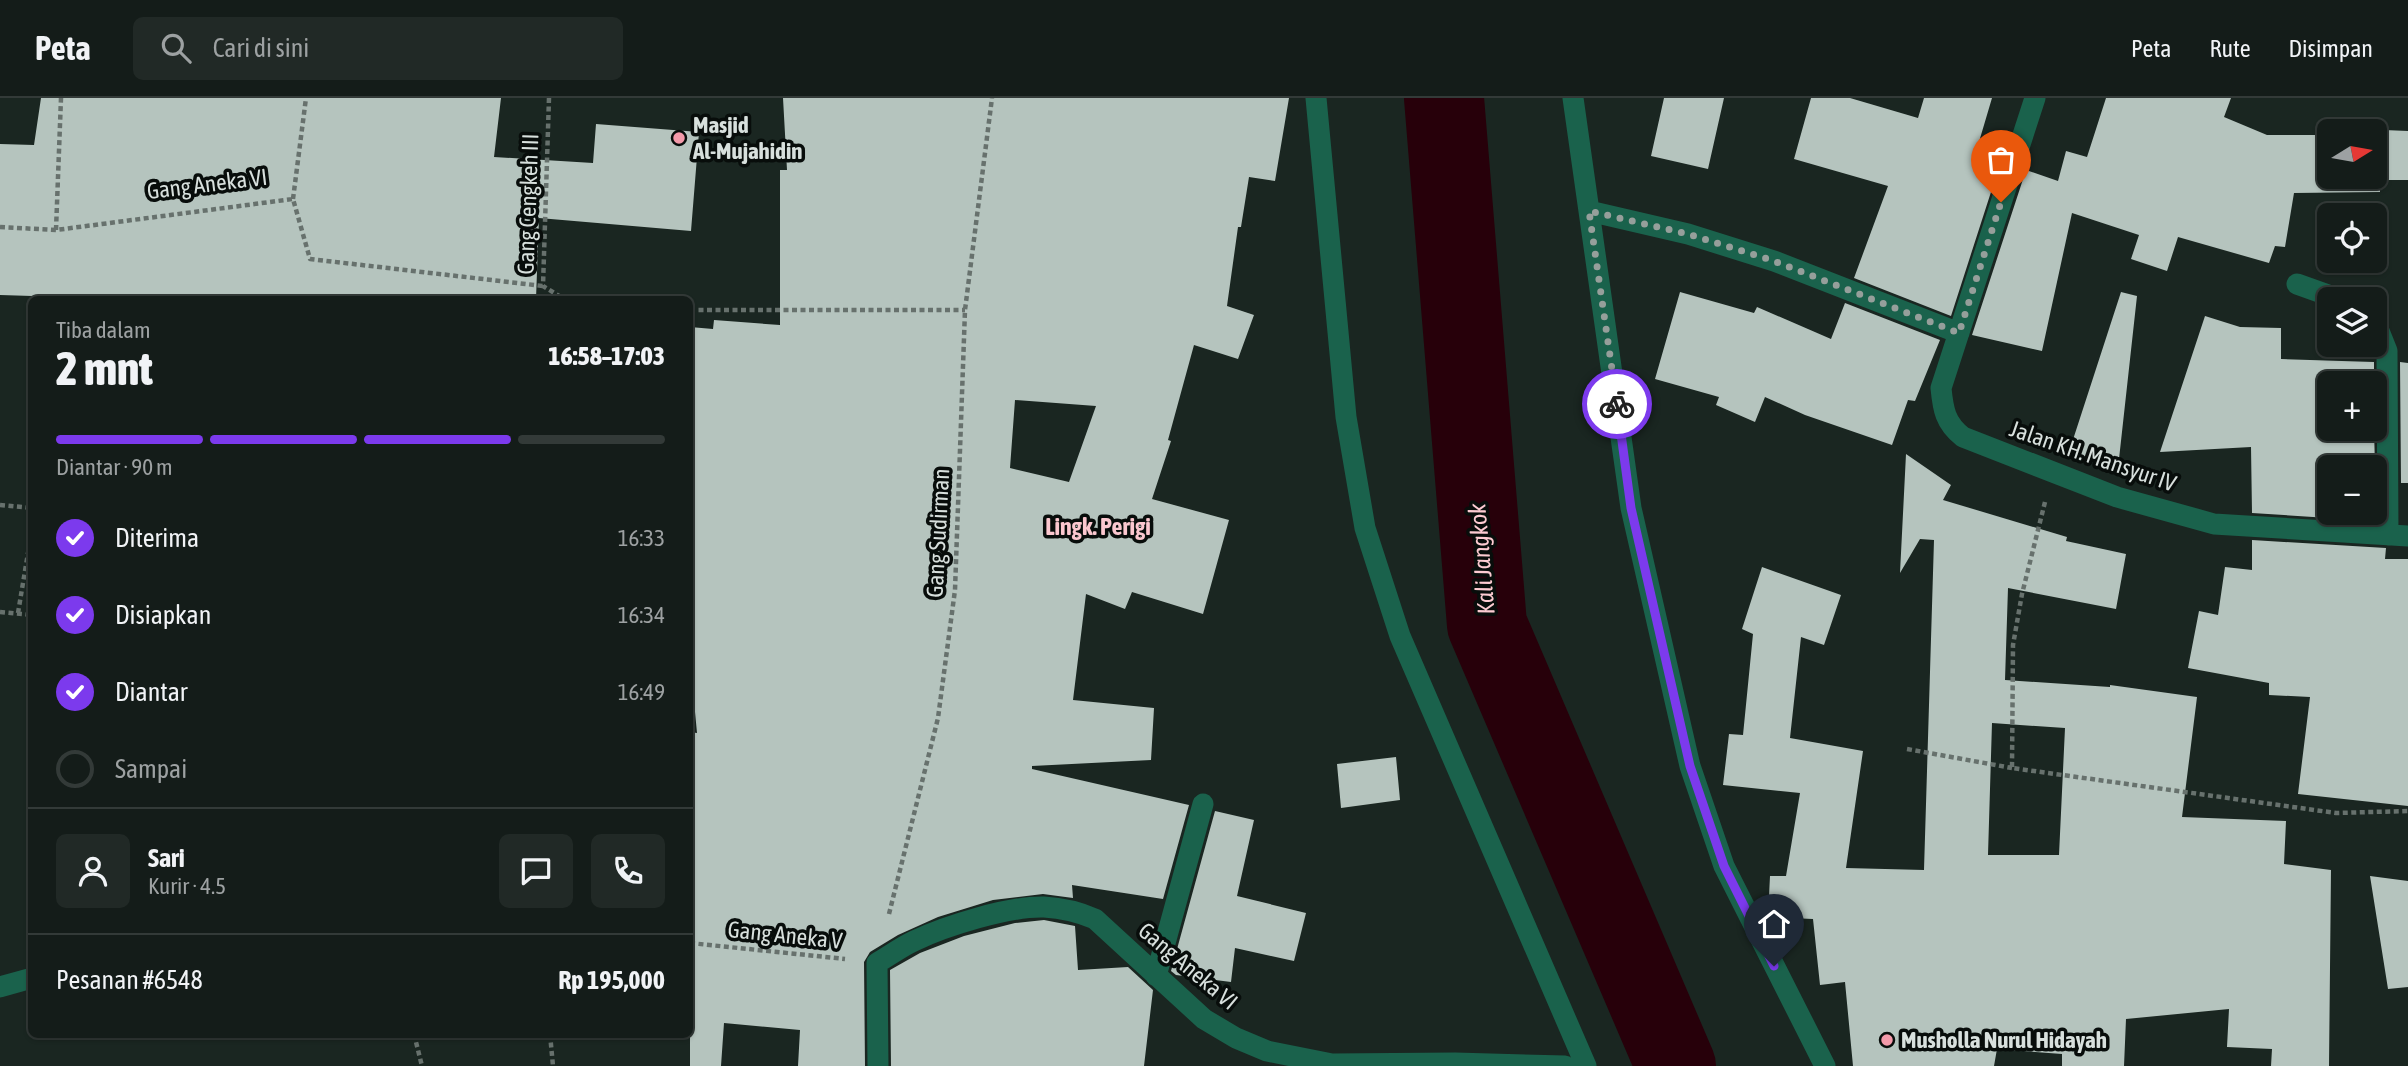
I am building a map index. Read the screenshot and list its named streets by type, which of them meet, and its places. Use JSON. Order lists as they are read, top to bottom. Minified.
{"streets":{"street":["Gang Aneka VI","Jalan KH. Mansyur IV"],"path":["Gang Cengkeh III","Gang Sudirman","Gang Aneka V"]},"crossings":[["Gang Aneka VI","Gang Cengkeh III"],["Gang Aneka VI","Gang Sudirman"],["Gang Aneka VI","Gang Aneka V"],["Gang Sudirman","Gang Aneka V"]],"districts":["Lingk. Perigi"],"water":["Kali Jangkok"],"places":["Masjid Al-Mujahidin","Musholla Nurul Hidayah"],"north":"right","page":{"header":"Peta","search":"Cari di sini","nav":["Peta","Rute","Disimpan"],"map_buttons":["+","−"],"heading":["2 mnt","Tiba dalam","16:58–17:03"],"panel":["Sari","Kurir · 4.5","Pesanan #6548","Rp 195,000"],"bar":"Diantar · 90 m","list":[["Diterima","16:33"],["Disiapkan","16:34"],["Diantar","16:49"],"Sampai"]}}
